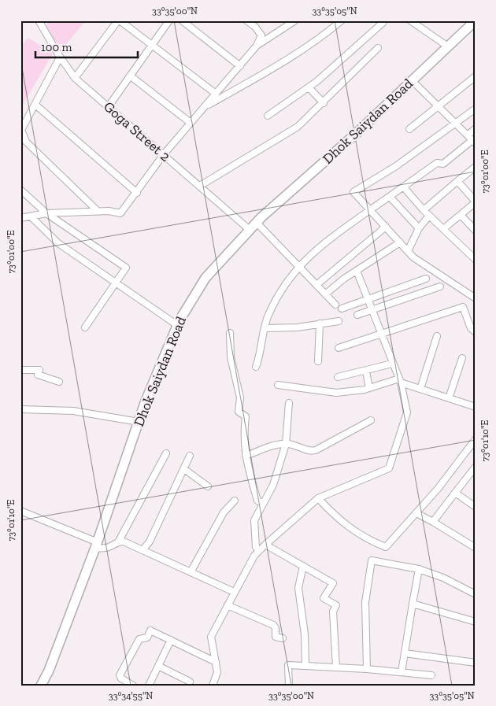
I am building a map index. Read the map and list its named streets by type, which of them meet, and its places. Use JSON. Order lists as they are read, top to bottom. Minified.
{"streets":{"main road":["Dhok Saiydan Road"],"street":["Goga Street 2"]},"crossings":[["Dhok Saiydan Road","Goga Street 2"]],"scale_bar":"100 m","coordinates":["33°35'00\"N","33°35'05\"N","73°01'00\"E","73°01'10\"E","33°34'55\"N"]}
